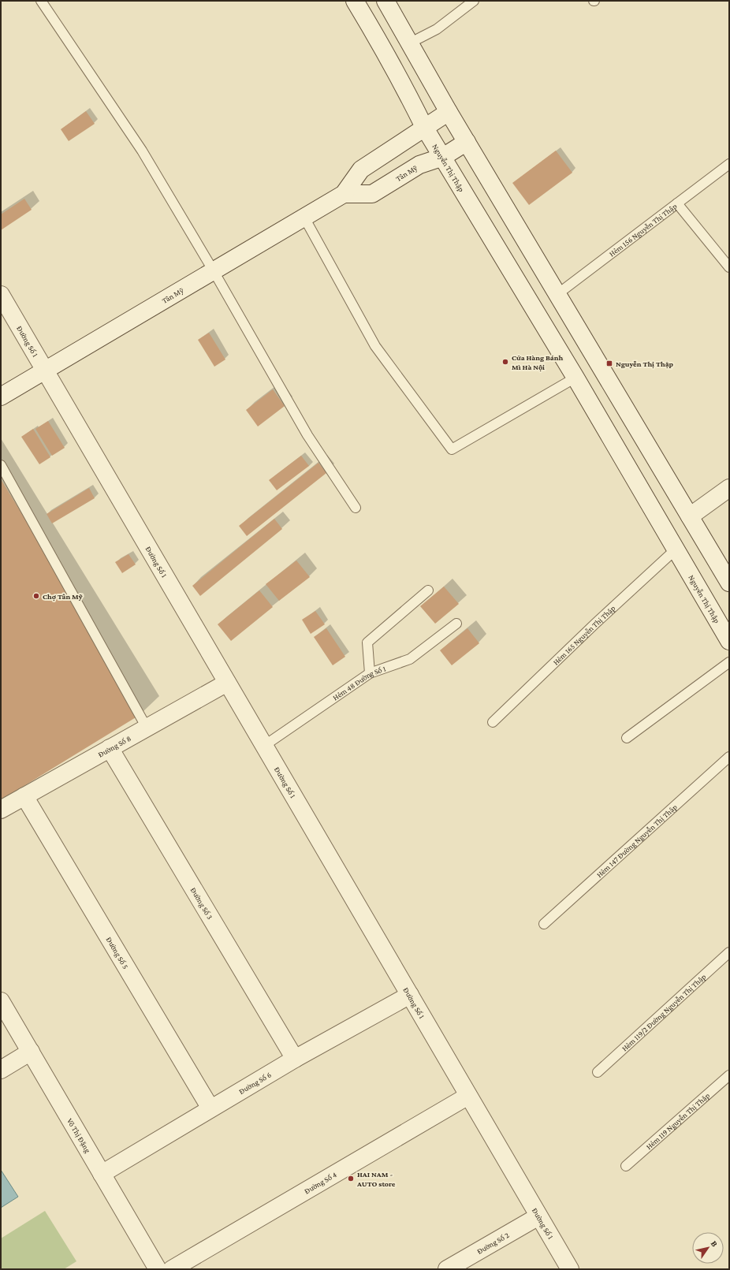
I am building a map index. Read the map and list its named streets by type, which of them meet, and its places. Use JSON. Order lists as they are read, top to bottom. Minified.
{"streets":{"street":["Nguyễn Thị Thập","Tân Mỹ","Đường Số 1","Đường Số 8","Đường Số 3","Đường Số 5","Đường Số 6","Võ Thị Đặng","Đường Số 4","Đường Số 2"],"lane":["Hẻm 156 Nguyễn Thị Thập","Hẻm 165 Nguyễn Thị Thập","Hẻm 48 Đường Số 1","Hẻm 147 Đường Nguyễn Thị Thập","Hẻm 119/2 Đường Nguyễn Thị Thập","Hẻm 119 Nguyễn Thị Thập"]},"crossings":[["Nguyễn Thị Thập","Tân Mỹ"],["Nguyễn Thị Thập","Hẻm 165 Nguyễn Thị Thập"],["Tân Mỹ","Đường Số 1"],["Đường Số 1","Hẻm 48 Đường Số 1"],["Đường Số 1","Đường Số 8"],["Đường Số 1","Đường Số 6"],["Đường Số 1","Đường Số 4"],["Đường Số 1","Đường Số 2"],["Đường Số 8","Đường Số 3"],["Đường Số 8","Đường Số 5"],["Đường Số 3","Đường Số 6"],["Đường Số 5","Đường Số 6"],["Đường Số 6","Võ Thị Đặng"]],"places":{"other":["Cửa Hàng Bánh Mì Hà Nội","Chợ Tân Mỹ","HAI NAM - AUTO store"],"transit":["Nguyễn Thị Thập"]},"north":"top right"}
